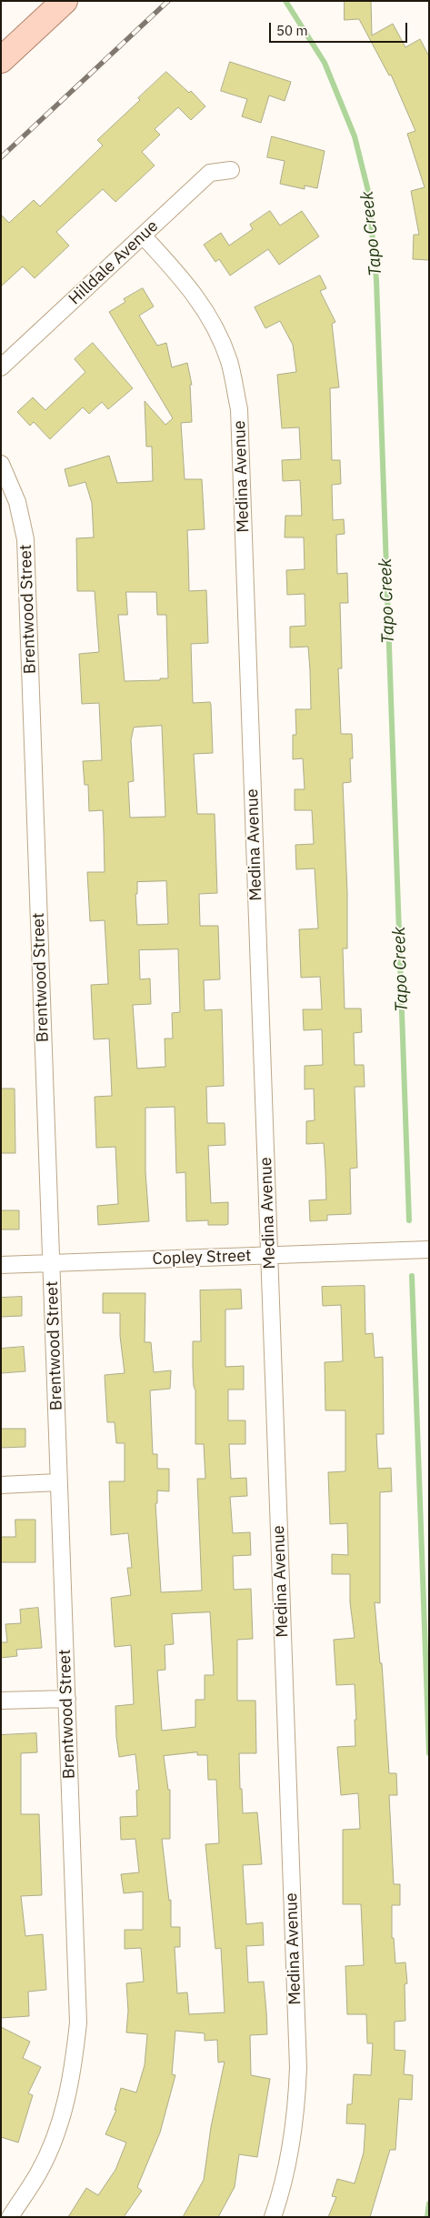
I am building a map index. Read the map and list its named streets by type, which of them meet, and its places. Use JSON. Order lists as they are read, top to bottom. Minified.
{"streets":{"street":["Hilldale Avenue","Medina Avenue","Brentwood Street","Copley Street"]},"crossings":[["Hilldale Avenue","Medina Avenue"],["Medina Avenue","Copley Street"],["Brentwood Street","Copley Street"]],"water":["Tapo Creek"],"scale_bar":"50 m"}
